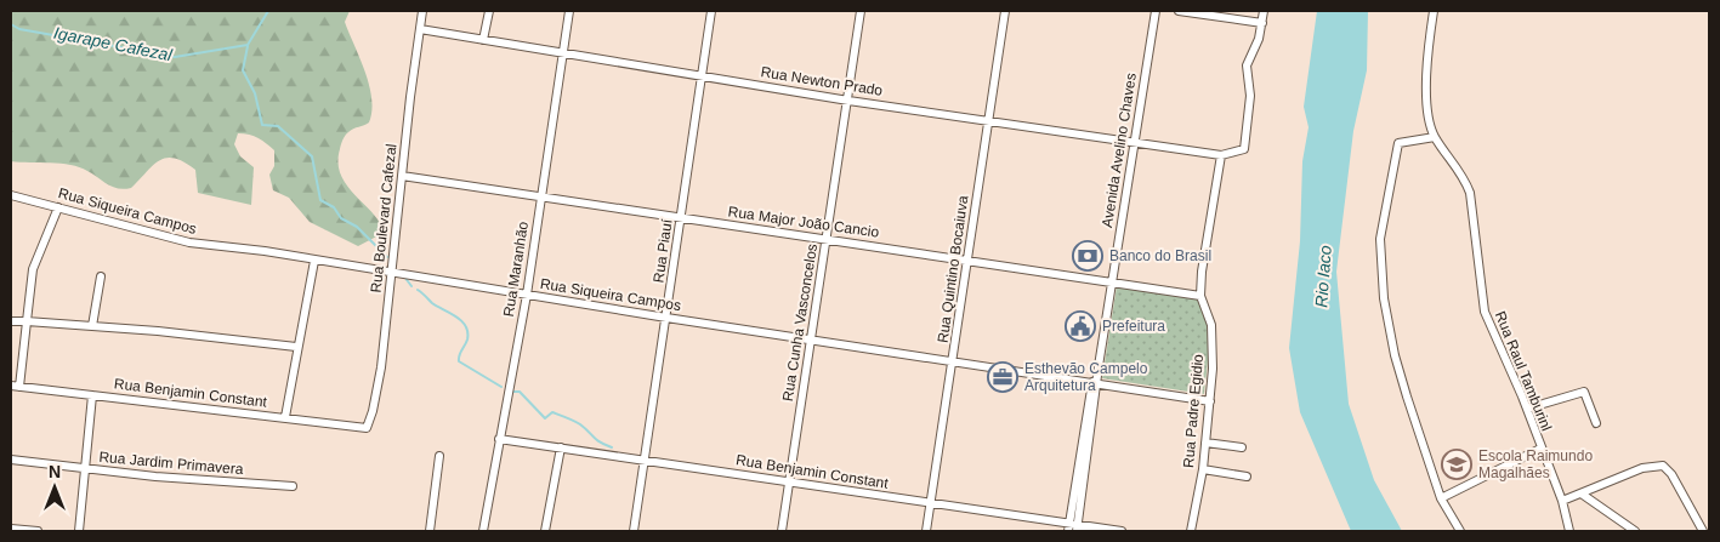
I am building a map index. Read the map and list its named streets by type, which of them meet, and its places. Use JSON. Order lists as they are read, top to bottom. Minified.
{"streets":{"street":["Rua Newton Prado","Avenida Avelino Chaves","Rua Siqueira Campos","Rua Boulevard Cafezal","Rua Major João Cancio","Rua Piauí","Rua Maranhão","Rua Quintino Bocaiuva","Rua Cunha Vasconcelos","Rua Raul Tamburinl","Rua Benjamin Constant","Rua Padre Egidio","Rua Jardim Primavera"]},"crossings":[["Rua Newton Prado","Avenida Avelino Chaves"],["Rua Newton Prado","Rua Boulevard Cafezal"],["Rua Newton Prado","Rua Piauí"],["Rua Newton Prado","Rua Maranhão"],["Rua Newton Prado","Rua Quintino Bocaiuva"],["Rua Newton Prado","Rua Cunha Vasconcelos"],["Avenida Avelino Chaves","Rua Siqueira Campos"],["Avenida Avelino Chaves","Rua Major João Cancio"],["Avenida Avelino Chaves","Rua Benjamin Constant"],["Rua Siqueira Campos","Rua Boulevard Cafezal"],["Rua Siqueira Campos","Rua Piauí"],["Rua Siqueira Campos","Rua Maranhão"],["Rua Siqueira Campos","Rua Quintino Bocaiuva"],["Rua Siqueira Campos","Rua Cunha Vasconcelos"],["Rua Siqueira Campos","Rua Padre Egidio"],["Rua Boulevard Cafezal","Rua Major João Cancio"],["Rua Boulevard Cafezal","Rua Benjamin Constant"],["Rua Major João Cancio","Rua Piauí"],["Rua Major João Cancio","Rua Maranhão"],["Rua Major João Cancio","Rua Quintino Bocaiuva"],["Rua Major João Cancio","Rua Cunha Vasconcelos"],["Rua Major João Cancio","Rua Padre Egidio"],["Rua Piauí","Rua Benjamin Constant"],["Rua Maranhão","Rua Benjamin Constant"],["Rua Quintino Bocaiuva","Rua Benjamin Constant"],["Rua Cunha Vasconcelos","Rua Benjamin Constant"]],"water":["Igarape Cafezal","Rio Iaco"],"places":{"bank":["Banco do Brasil"],"public building":["Prefeitura"],"office":["Esthevão Campelo Arquitetura"],"school or university":["Escola Raimundo Magalhães"]},"north":"top"}
